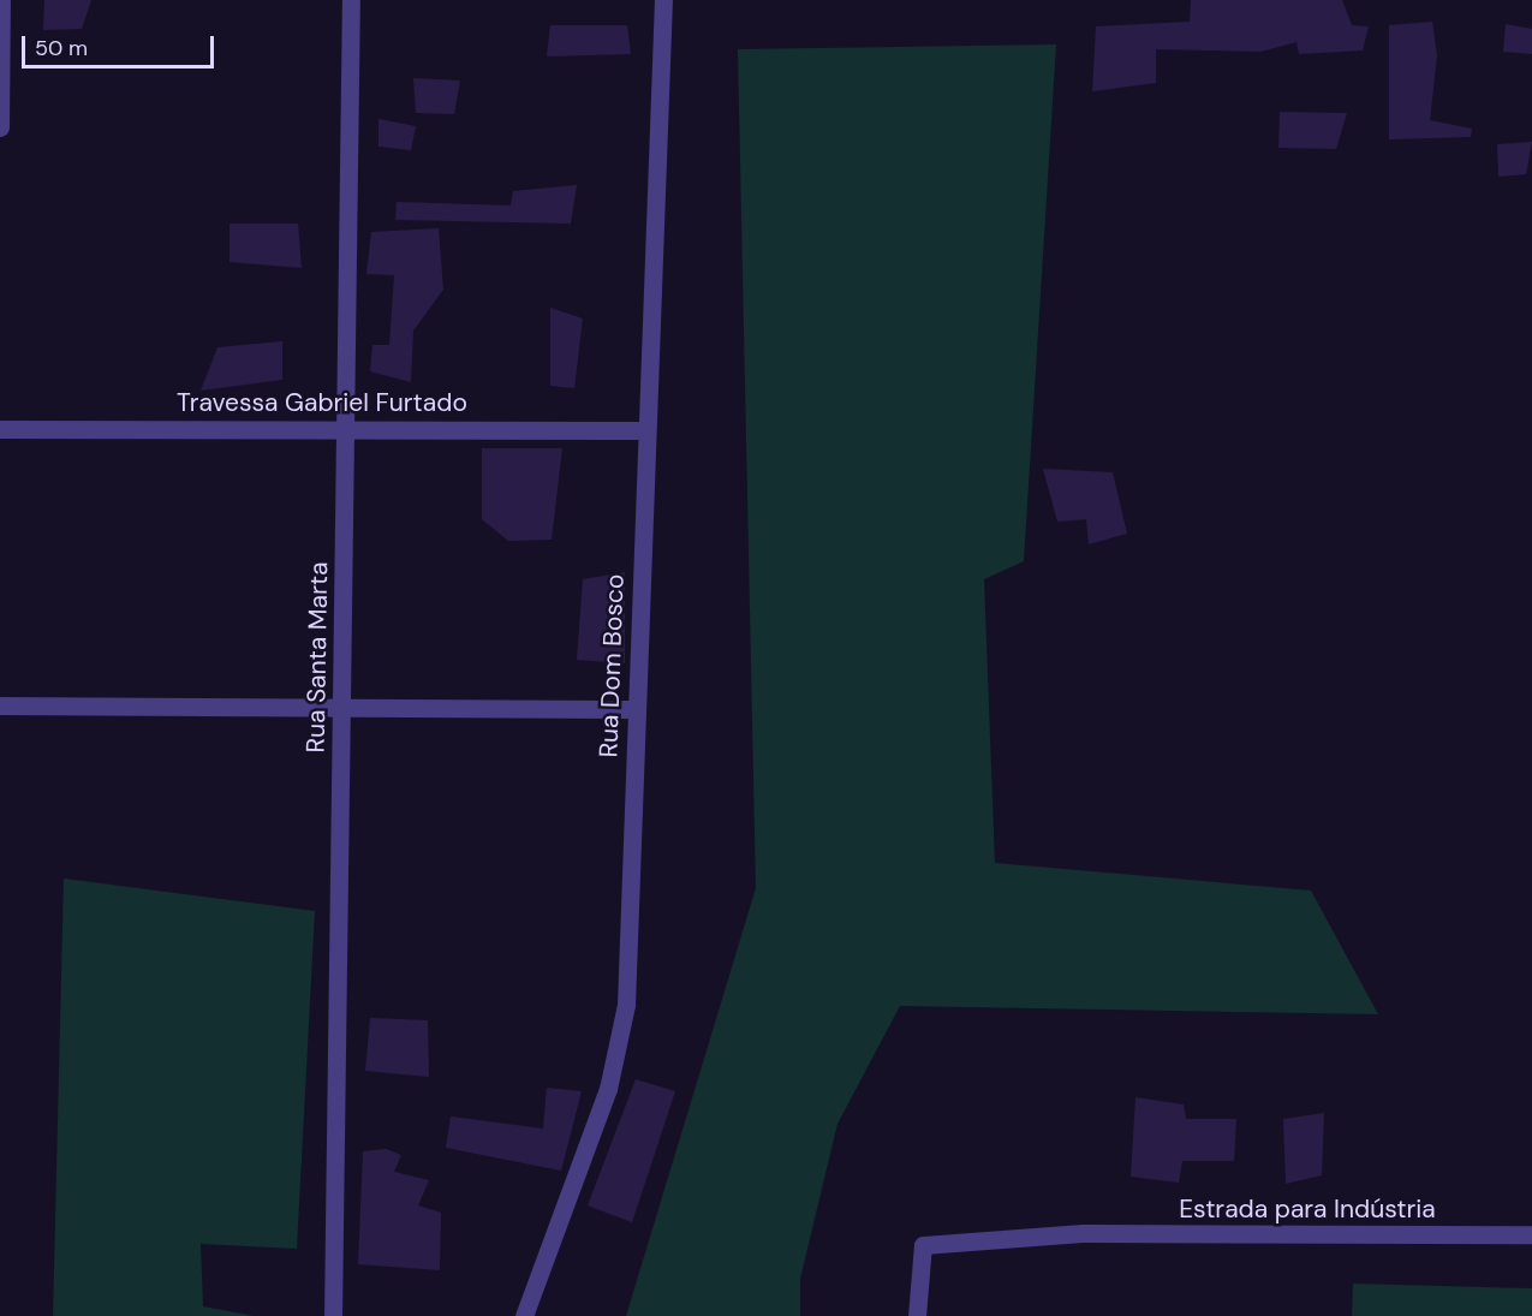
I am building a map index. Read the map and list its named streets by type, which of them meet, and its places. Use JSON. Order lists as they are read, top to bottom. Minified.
{"streets":{"street":["Travessa Gabriel Furtado","Rua Santa Marta","Rua Dom Bosco","Estrada para Indústria"]},"crossings":[["Travessa Gabriel Furtado","Rua Santa Marta"],["Travessa Gabriel Furtado","Rua Dom Bosco"]],"scale_bar":"50 m"}
